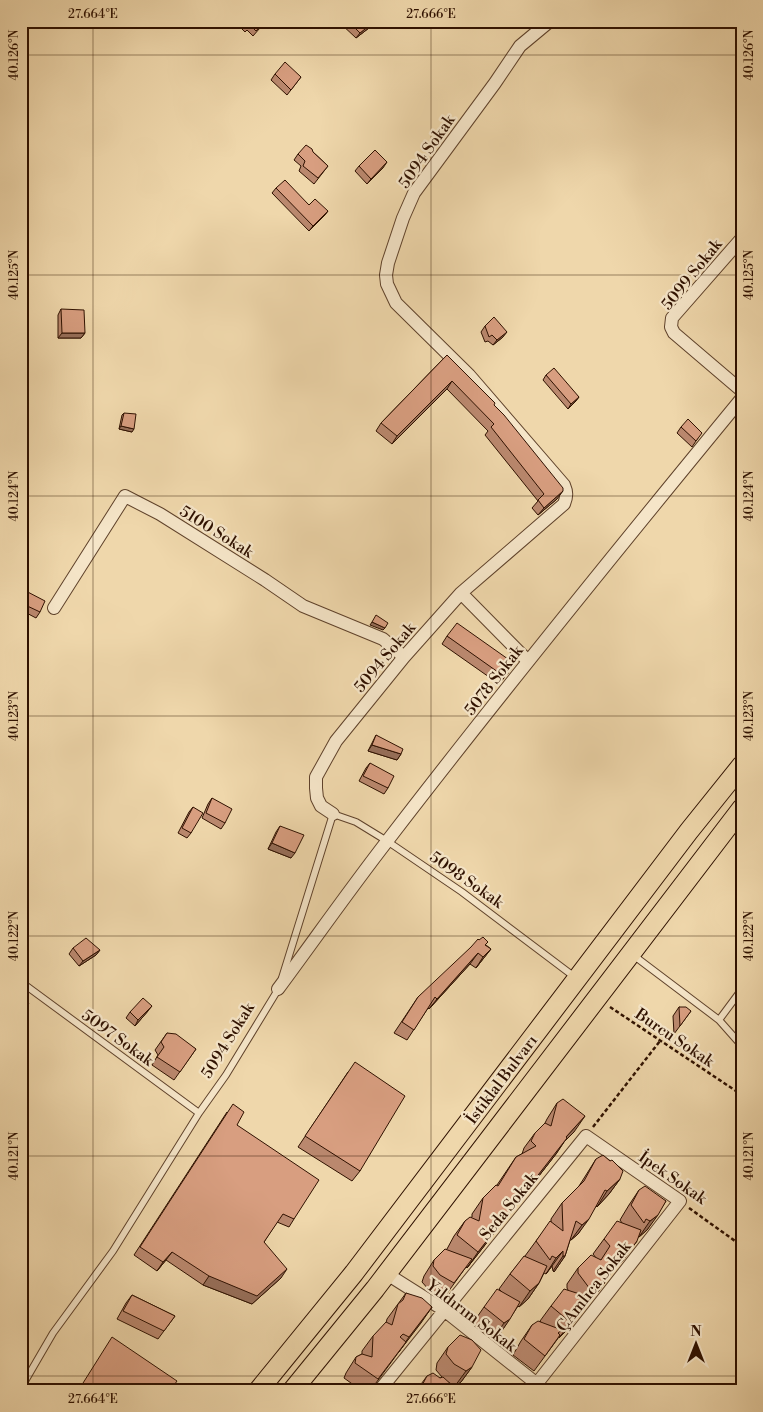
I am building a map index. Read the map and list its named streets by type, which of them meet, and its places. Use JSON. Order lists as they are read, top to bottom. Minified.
{"streets":{"main road":["İstiklal Bulvarı"],"street":["5094 Sokak","5099 Sokak","5100 Sokak","5078 Sokak","İpek Sokak","Seda Sokak","ÇAmlıca Sokak","Yıldırım Sokak"],"lane":["5098 Sokak","5097 Sokak"],"path":["Burcu Sokak"]},"crossings":[["5094 Sokak","5100 Sokak"],["5094 Sokak","5078 Sokak"],["5094 Sokak","5098 Sokak"],["5094 Sokak","5097 Sokak"],["5078 Sokak","5098 Sokak"],["5098 Sokak","İstiklal Bulvarı"],["Burcu Sokak","İstiklal Bulvarı"],["İstiklal Bulvarı","Yıldırım Sokak"],["İpek Sokak","Seda Sokak"],["İpek Sokak","ÇAmlıca Sokak"],["Seda Sokak","Yıldırım Sokak"],["ÇAmlıca Sokak","Yıldırım Sokak"]],"north":"top","coordinates":["27.664°E","27.666°E","40.126°N","40.125°N","40.124°N","40.123°N","40.122°N","40.121°N"]}
